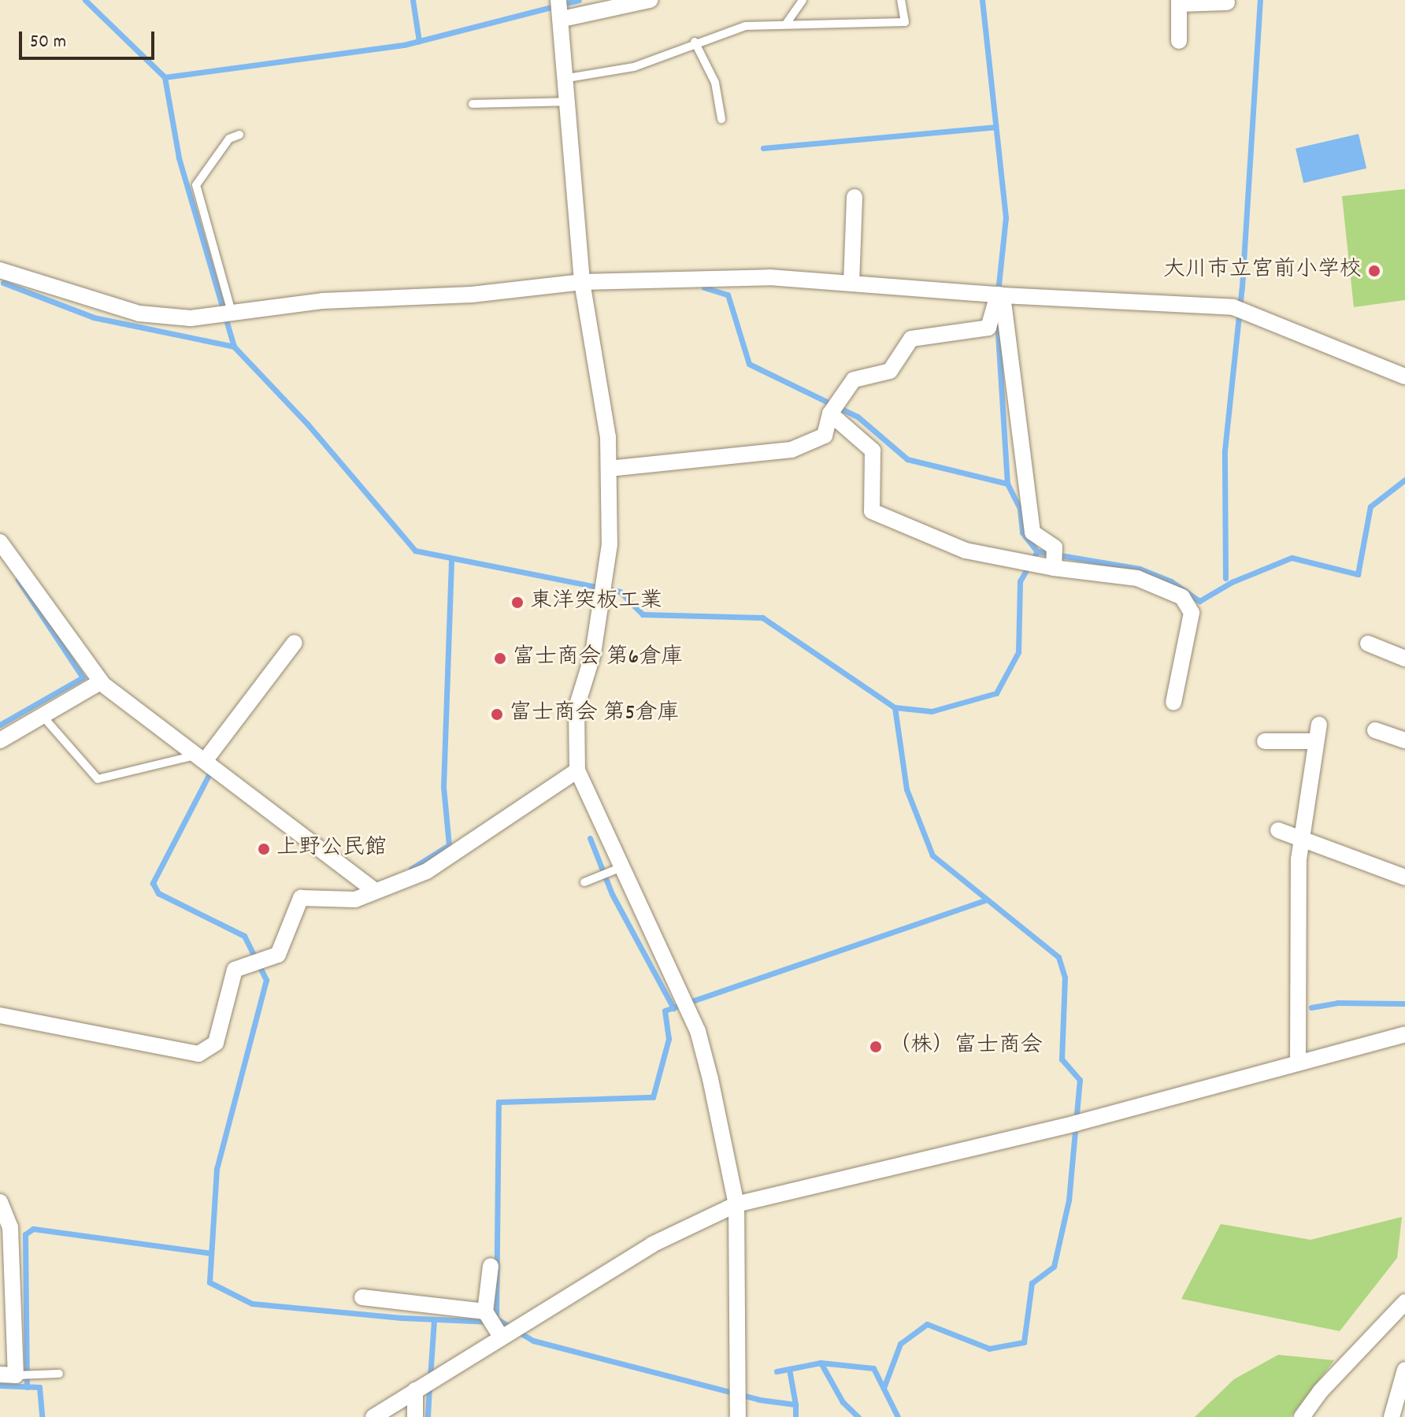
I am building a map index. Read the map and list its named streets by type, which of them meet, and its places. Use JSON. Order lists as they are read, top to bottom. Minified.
{"places":["大川市立宮前小学校","東洋突板工業","富士商会 第6倉庫","富士商会 第5倉庫","上野公民館","（株）富士商会"],"scale_bar":"50 m"}
